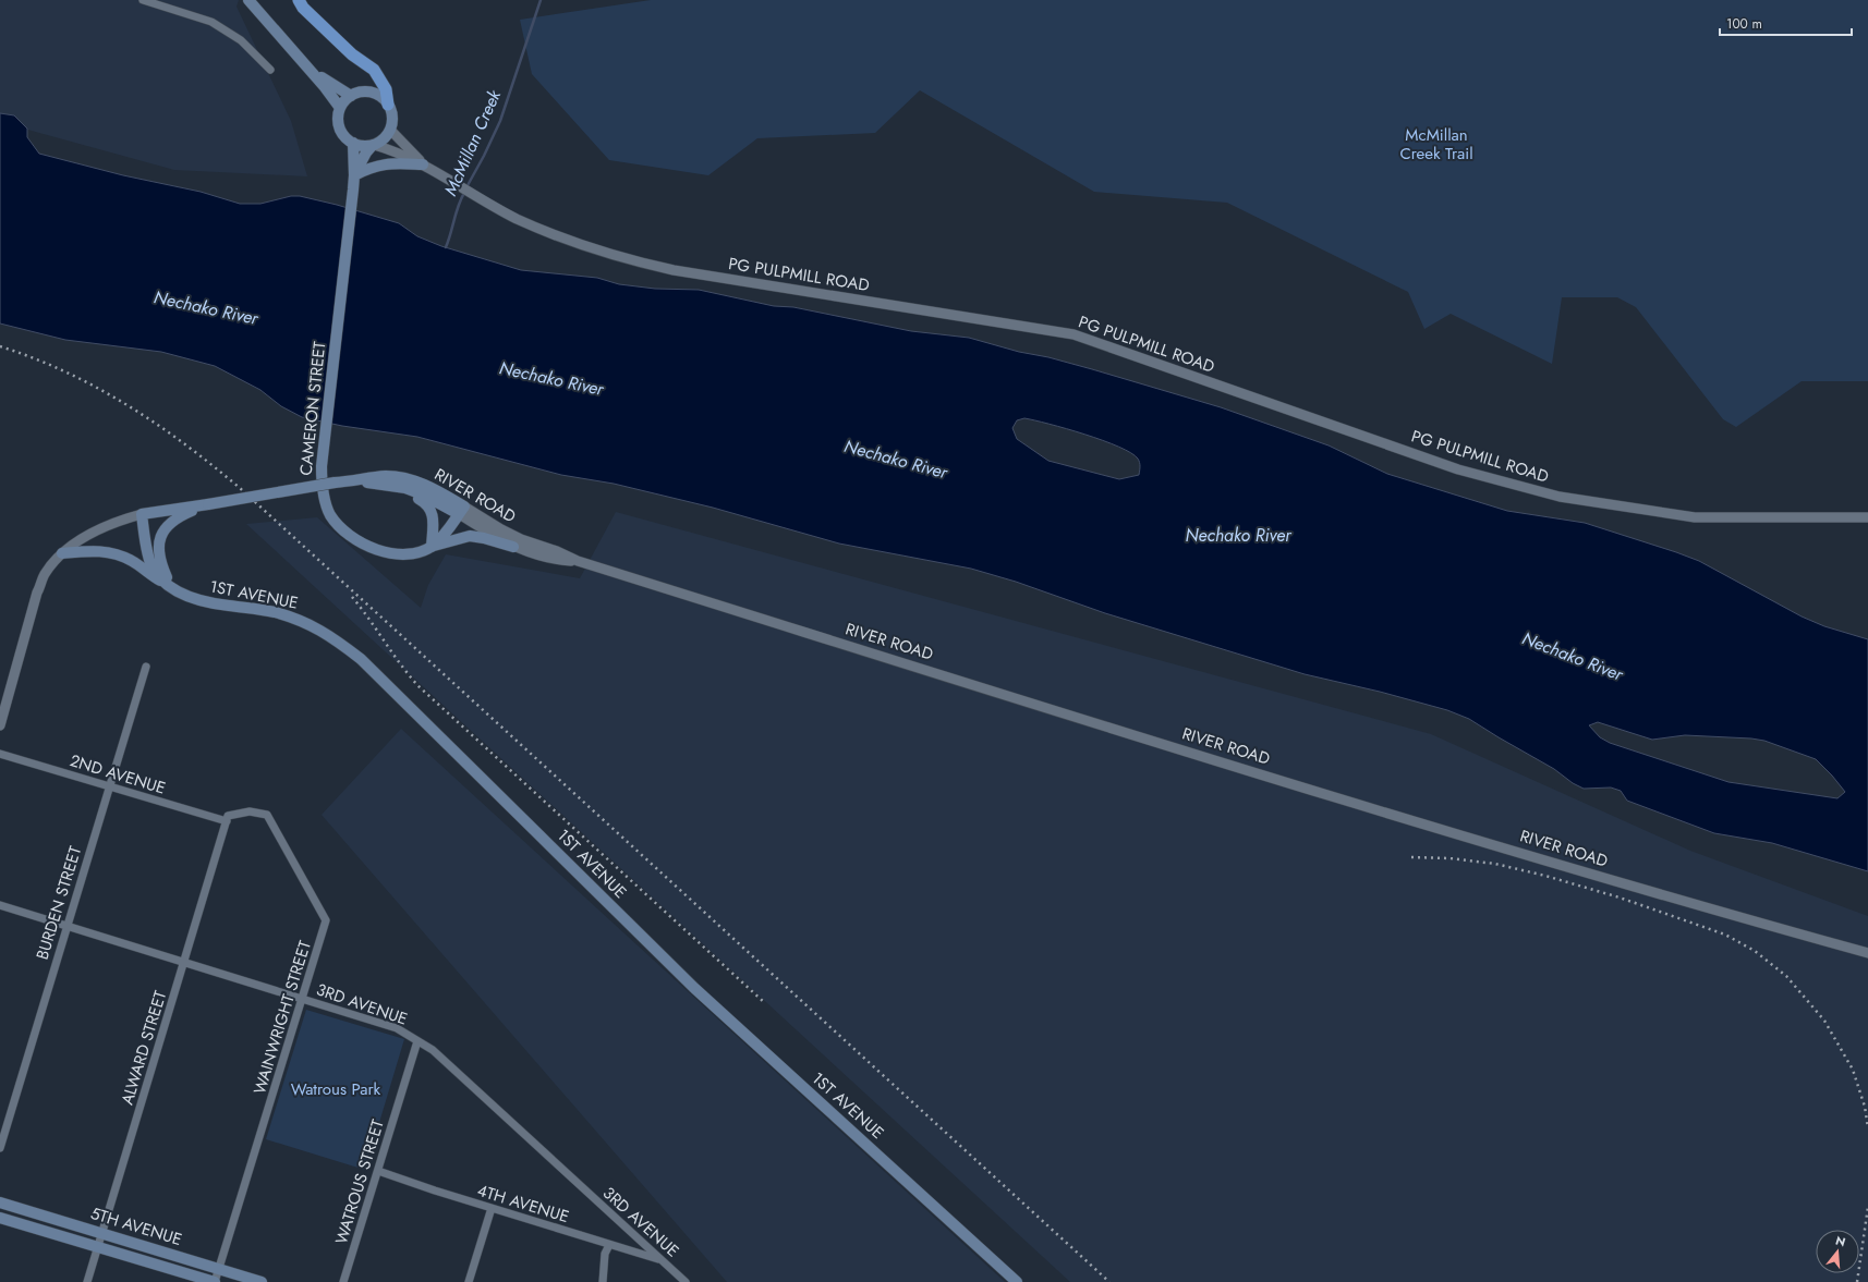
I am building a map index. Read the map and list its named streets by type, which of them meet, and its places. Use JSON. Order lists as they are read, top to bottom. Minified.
{"streets":{"main road":["CAMERON STREET","RIVER ROAD","1ST AVENUE","5TH AVENUE"],"street":["PG PULPMILL ROAD","2ND AVENUE","BURDEN STREET","3RD AVENUE","WAINWRIGHT STREET","ALWARD STREET","WATROUS STREET","4TH AVENUE"]},"crossings":[["CAMERON STREET","RIVER ROAD"],["RIVER ROAD","1ST AVENUE"],["2ND AVENUE","BURDEN STREET"],["2ND AVENUE","WAINWRIGHT STREET"],["2ND AVENUE","ALWARD STREET"],["BURDEN STREET","3RD AVENUE"],["3RD AVENUE","WAINWRIGHT STREET"],["3RD AVENUE","ALWARD STREET"],["3RD AVENUE","WATROUS STREET"],["3RD AVENUE","4TH AVENUE"],["WAINWRIGHT STREET","ALWARD STREET"],["WAINWRIGHT STREET","5TH AVENUE"],["ALWARD STREET","5TH AVENUE"],["WATROUS STREET","4TH AVENUE"]],"water":["McMillan Creek","Nechako River"],"parks":["McMillan Creek Trail","Watrous Park"],"scale_bar":"100 m","north":"top"}
